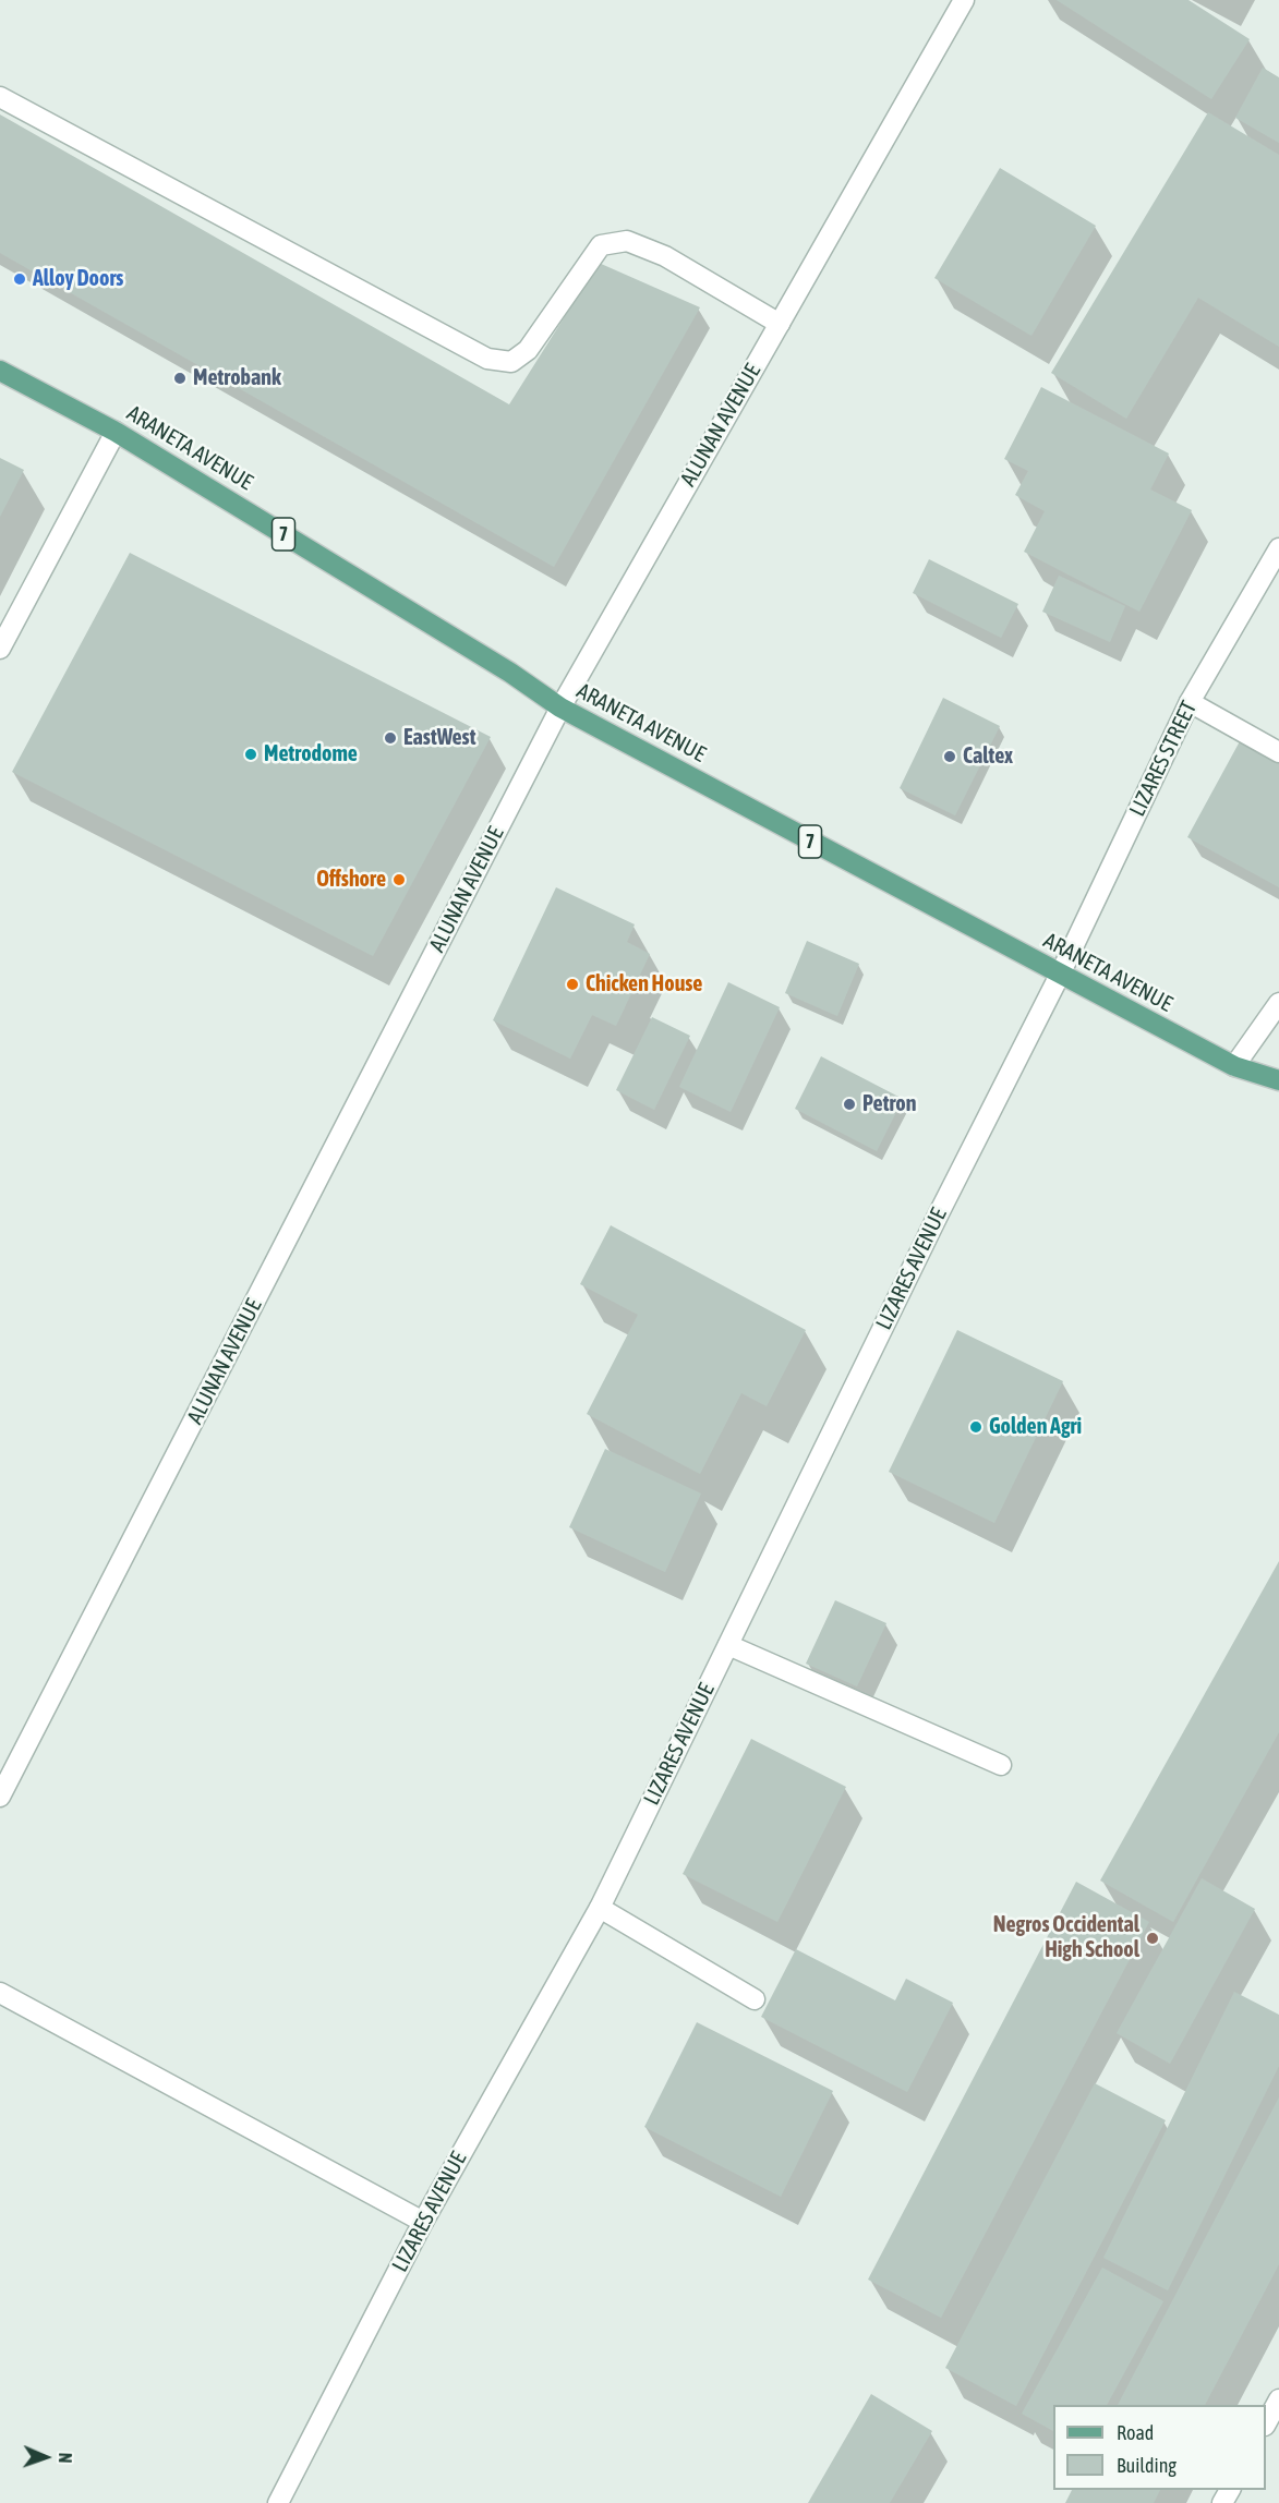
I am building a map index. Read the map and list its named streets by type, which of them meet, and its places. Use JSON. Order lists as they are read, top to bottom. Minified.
{"streets":{"main road":["ARANETA AVENUE","7"],"street":["ALUNAN AVENUE","LIZARES STREET","LIZARES AVENUE"]},"crossings":[["ALUNAN AVENUE","ARANETA AVENUE"],["ARANETA AVENUE","LIZARES STREET"],["ARANETA AVENUE","LIZARES AVENUE"],["LIZARES STREET","LIZARES AVENUE"]],"places":["Alloy Doors","Metrobank","EastWest","Metrodome","Caltex","Offshore","Chicken House","Petron","Golden Agri","Negros Occidental High School"],"legend":["Road","Building"],"north":"right"}
